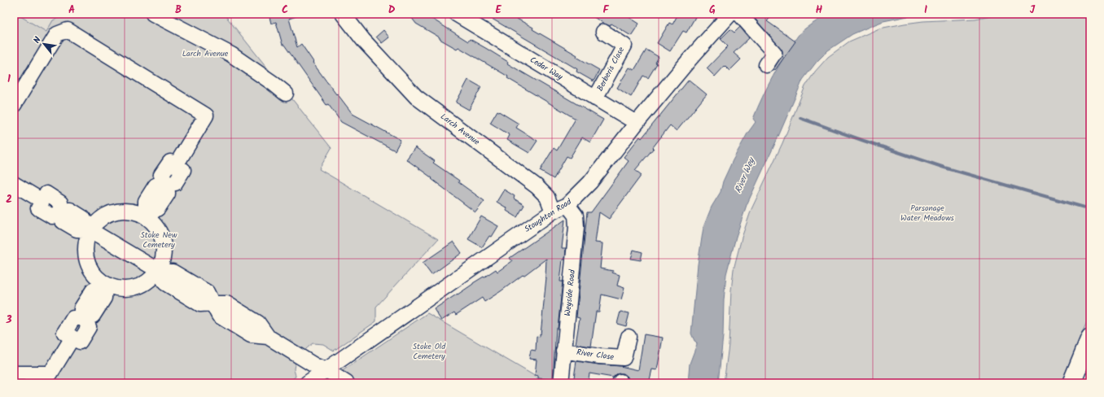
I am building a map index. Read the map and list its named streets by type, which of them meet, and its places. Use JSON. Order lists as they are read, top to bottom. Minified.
{"streets":{"street":["Cedar Way","Berberis Close","Larch Avenue","Stoughton Road","Weyside Road","River Close"]},"crossings":[["Cedar Way","Berberis Close"],["Cedar Way","Stoughton Road"],["Larch Avenue","Stoughton Road"],["Stoughton Road","Weyside Road"],["Weyside Road","River Close"]],"water":["River Wey"],"parks":["Larch Avenue","Parsonage Water Meadows","Stoke New Cemetery","Stoke Old Cemetery"],"north":"top left","grid":{"columns":["A","B","C","D","E","F","G","H","I","J"],"rows":["1","2","3"]}}
